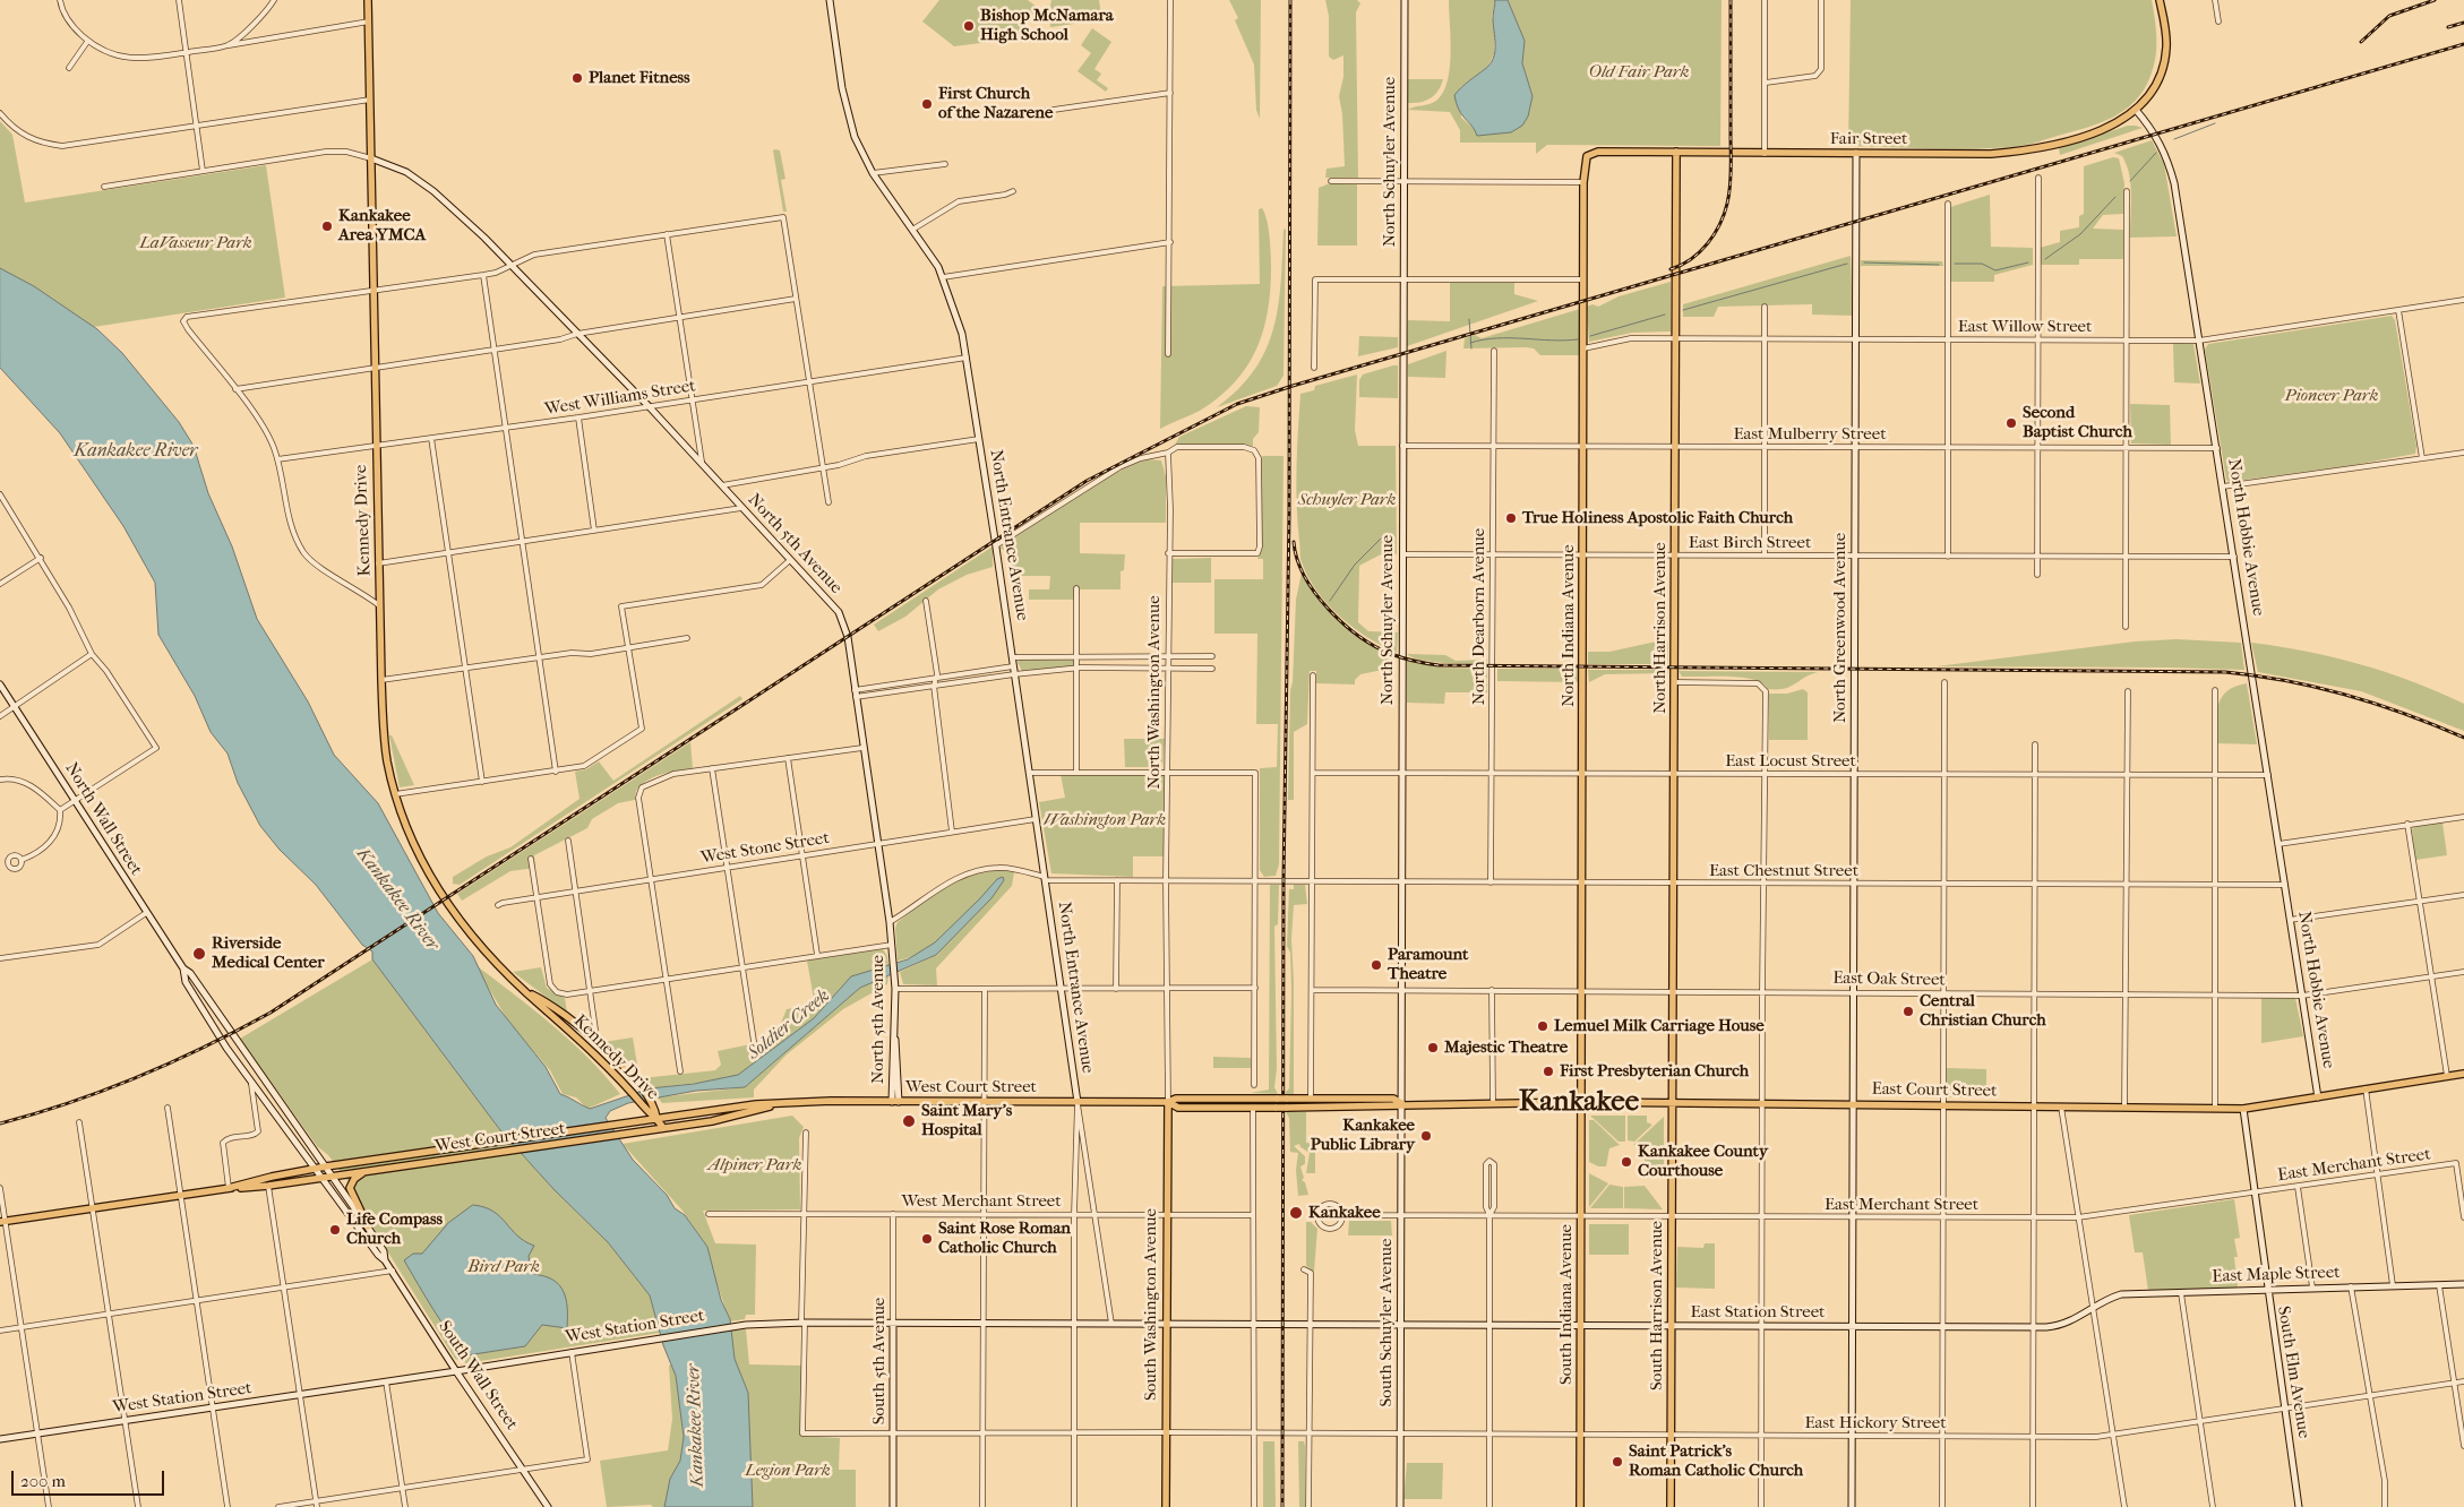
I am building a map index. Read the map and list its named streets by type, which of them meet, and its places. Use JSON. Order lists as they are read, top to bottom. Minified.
{"streets":{"main road":["Fair Street","North Schuyler Avenue","Kennedy Drive","North Entrance Avenue","North Hobbie Avenue","North 5th Avenue","North Indiana Avenue","North Harrison Avenue","North Greenwood Avenue","North Wall Street","West Court Street","East Court Street","East Maple Street","South Washington Avenue","South Indiana Avenue","South Harrison Avenue","East Station Street","South Schuyler Avenue","West Station Street","South 5th Avenue","South Elm Avenue","South Wall Street"],"street":["East Willow Street","West Williams Street","East Mulberry Street","East Birch Street","North Dearborn Avenue","North Washington Avenue","East Locust Street","West Stone Street","East Chestnut Street","East Oak Street","East Merchant Street","West Merchant Street","East Hickory Street"]},"crossings":[["Fair Street","North Hobbie Avenue"],["Fair Street","North Indiana Avenue"],["Fair Street","North Harrison Avenue"],["Fair Street","North Greenwood Avenue"],["North Schuyler Avenue","East Mulberry Street"],["North Schuyler Avenue","East Birch Street"],["North Schuyler Avenue","East Locust Street"],["North Schuyler Avenue","East Chestnut Street"],["North Schuyler Avenue","East Oak Street"],["North Schuyler Avenue","East Court Street"],["North Schuyler Avenue","South Schuyler Avenue"],["East Willow Street","North Hobbie Avenue"],["East Willow Street","North Indiana Avenue"],["East Willow Street","North Harrison Avenue"],["East Willow Street","North Greenwood Avenue"],["West Williams Street","Kennedy Drive"],["West Williams Street","North Entrance Avenue"],["West Williams Street","North 5th Avenue"],["East Mulberry Street","North Hobbie Avenue"],["East Mulberry Street","North Dearborn Avenue"],["East Mulberry Street","North Indiana Avenue"],["East Mulberry Street","North Harrison Avenue"],["East Mulberry Street","North Greenwood Avenue"],["Kennedy Drive","North 5th Avenue"],["Kennedy Drive","West Court Street"],["North Entrance Avenue","West Stone Street"],["North Entrance Avenue","East Chestnut Street"],["North Entrance Avenue","West Court Street"],["North Hobbie Avenue","East Birch Street"],["North Hobbie Avenue","East Locust Street"],["North Hobbie Avenue","East Chestnut Street"],["North Hobbie Avenue","East Oak Street"],["North Hobbie Avenue","East Court Street"],["East Birch Street","North Dearborn Avenue"],["East Birch Street","North Indiana Avenue"],["East Birch Street","North Harrison Avenue"],["East Birch Street","North Greenwood Avenue"],["North 5th Avenue","West Stone Street"],["North 5th Avenue","East Chestnut Street"],["North 5th Avenue","West Court Street"],["North Dearborn Avenue","East Locust Street"],["North Dearborn Avenue","East Chestnut Street"],["North Indiana Avenue","East Locust Street"],["North Indiana Avenue","East Chestnut Street"],["North Indiana Avenue","East Oak Street"],["North Indiana Avenue","East Court Street"],["North Indiana Avenue","South Indiana Avenue"],["North Harrison Avenue","East Locust Street"],["North Harrison Avenue","East Chestnut Street"],["North Harrison Avenue","East Oak Street"],["North Harrison Avenue","East Court Street"],["North Harrison Avenue","South Harrison Avenue"],["North Greenwood Avenue","East Locust Street"],["North Greenwood Avenue","East Chestnut Street"],["North Greenwood Avenue","East Oak Street"],["North Greenwood Avenue","East Court Street"],["North Greenwood Avenue","East Merchant Street"],["North Greenwood Avenue","East Station Street"],["North Greenwood Avenue","East Hickory Street"],["North Washington Avenue","East Chestnut Street"],["North Washington Avenue","West Court Street"],["North Washington Avenue","South Washington Avenue"],["North Wall Street","West Court Street"],["North Wall Street","South Wall Street"],["West Court Street","East Court Street"],["West Court Street","South Washington Avenue"],["West Court Street","South Wall Street"],["East Court Street","South Indiana Avenue"],["East Court Street","South Harrison Avenue"],["East Court Street","South Schuyler Avenue"],["East Court Street","South Elm Avenue"],["East Merchant Street","South Indiana Avenue"],["East Merchant Street","South Harrison Avenue"],["East Merchant Street","South Schuyler Avenue"],["East Merchant Street","South Elm Avenue"],["West Merchant Street","South Washington Avenue"],["West Merchant Street","South 5th Avenue"],["East Maple Street","East Station Street"],["East Maple Street","South Elm Avenue"],["South Washington Avenue","West Station Street"],["South Washington Avenue","East Hickory Street"],["South Indiana Avenue","East Station Street"],["South Indiana Avenue","East Hickory Street"],["South Harrison Avenue","East Station Street"],["South Harrison Avenue","East Hickory Street"],["East Station Street","South Schuyler Avenue"],["East Station Street","West Station Street"],["South Schuyler Avenue","East Hickory Street"],["West Station Street","South 5th Avenue"],["West Station Street","South Wall Street"],["West Station Street","East Hickory Street"],["South 5th Avenue","East Hickory Street"],["South Elm Avenue","East Hickory Street"]],"districts":["Kankakee"],"water":["Kankakee River","Soldier Creek"],"parks":["Old Fair Park","LaVasseur Park","Pioneer Park","Schuyler Park","Washington Park","Alpiner Park","Bird Park","Legion Park"],"places":["Bishop McNamara High School","Planet Fitness","First Church of the Nazarene","Kankakee Area YMCA","Second Baptist Church","True Holiness Apostolic Faith Church","Riverside Medical Center","Paramount Theatre","Central Christian Church","Lemuel Milk Carriage House","Majestic Theatre","First Presbyterian Church","Saint Mary's Hospital","Kankakee Public Library","Kankakee County Courthouse","Kankakee","Life Compass Church","Saint Rose Roman Catholic Church","Saint Patrick's Roman Catholic Church"],"scale_bar":"200 m"}
